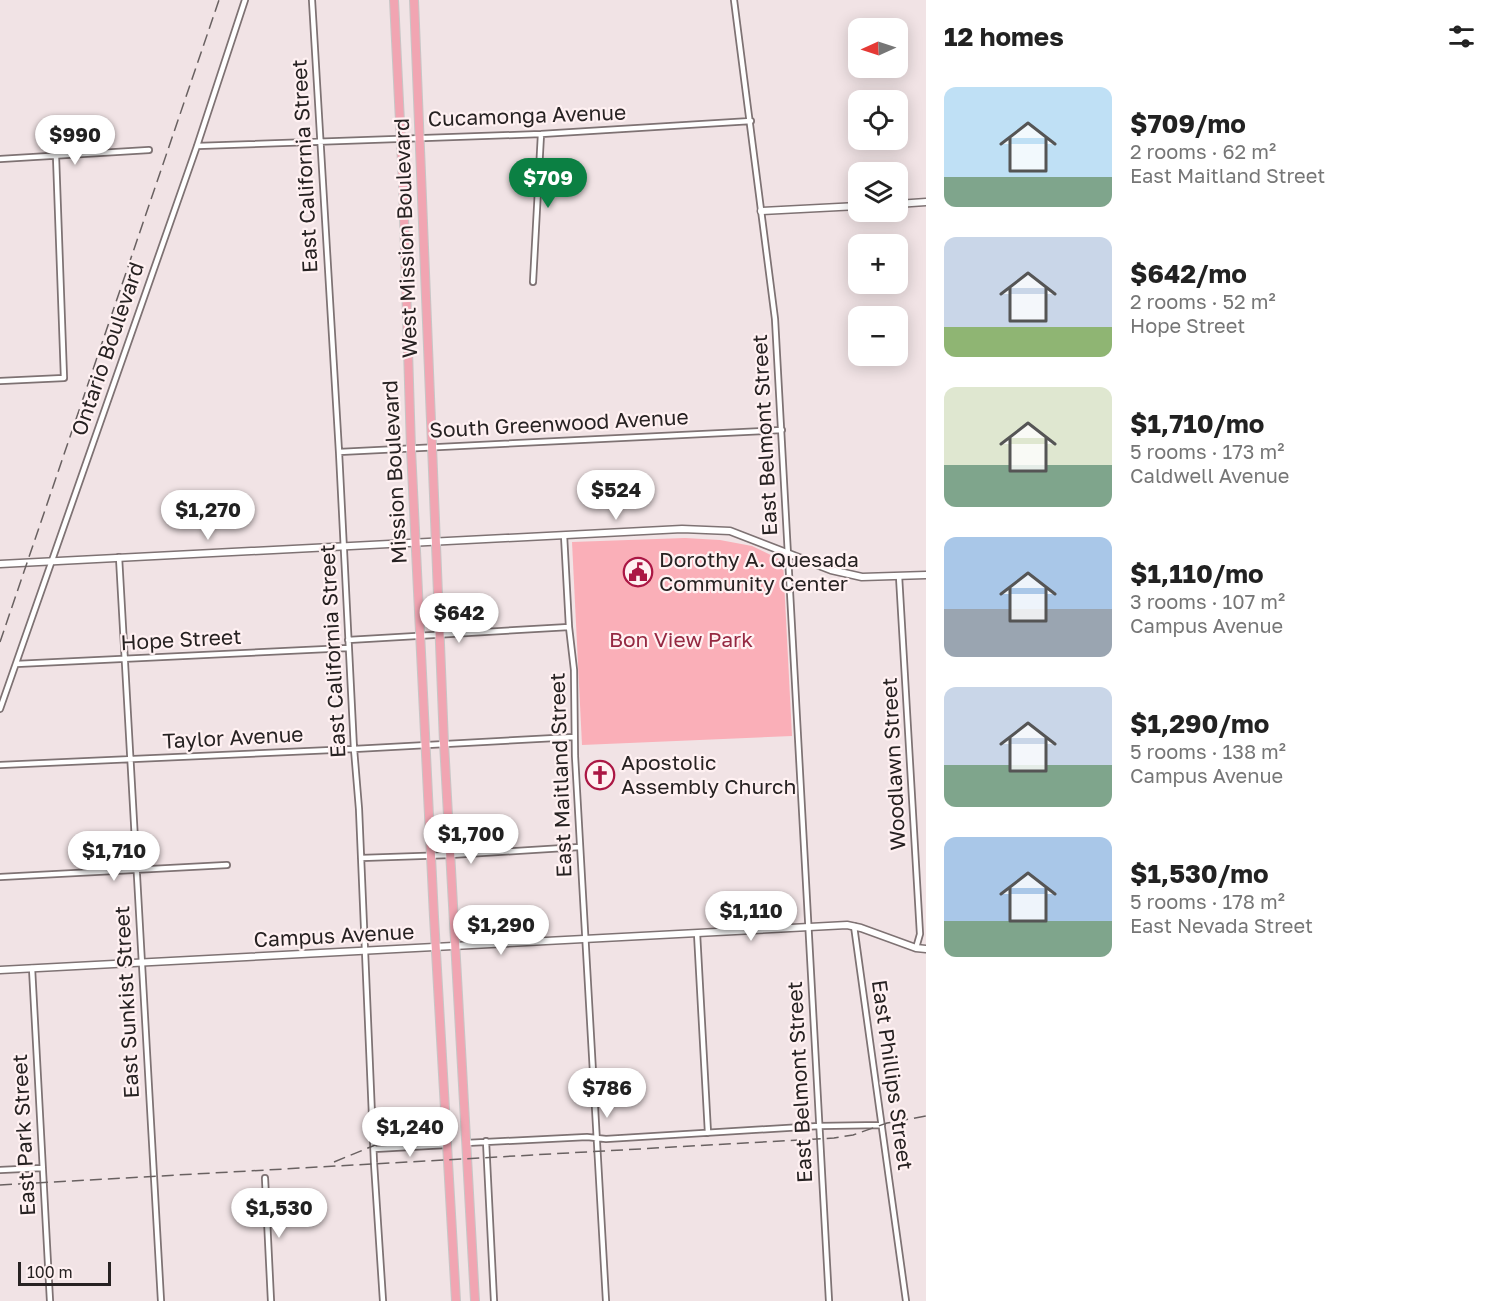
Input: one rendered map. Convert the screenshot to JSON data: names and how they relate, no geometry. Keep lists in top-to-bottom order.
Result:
{
  "streets": {
    "main road": ["West Mission Boulevard", "Mission Boulevard"],
    "street": [
      "Cucamonga Avenue",
      "East California Street",
      "Ontario Boulevard",
      "South Greenwood Avenue",
      "East Belmont Street",
      "Hope Street",
      "Taylor Avenue",
      "Woodlawn Street",
      "East Maitland Street",
      "Campus Avenue",
      "East Sunkist Street",
      "East Phillips Street",
      "East Park Street"
    ]
  },
  "crossings": [
    ["Cucamonga Avenue", "East California Street"],
    ["Cucamonga Avenue", "West Mission Boulevard"],
    ["Cucamonga Avenue", "Ontario Boulevard"],
    ["Cucamonga Avenue", "East Belmont Street"],
    ["Cucamonga Avenue", "Mission Boulevard"],
    ["East California Street", "South Greenwood Avenue"],
    ["East California Street", "Hope Street"],
    ["East California Street", "Taylor Avenue"],
    ["East California Street", "Campus Avenue"],
    ["West Mission Boulevard", "South Greenwood Avenue"],
    ["West Mission Boulevard", "Taylor Avenue"],
    ["West Mission Boulevard", "Campus Avenue"],
    ["Ontario Boulevard", "Hope Street"],
    ["South Greenwood Avenue", "East Belmont Street"],
    ["South Greenwood Avenue", "Mission Boulevard"],
    ["East Belmont Street", "Campus Avenue"],
    ["Mission Boulevard", "Taylor Avenue"],
    ["Mission Boulevard", "Campus Avenue"],
    ["Hope Street", "East Sunkist Street"],
    ["Taylor Avenue", "East Maitland Street"],
    ["Taylor Avenue", "East Sunkist Street"],
    ["Woodlawn Street", "Campus Avenue"],
    ["East Maitland Street", "Campus Avenue"],
    ["Campus Avenue", "East Sunkist Street"],
    ["Campus Avenue", "East Phillips Street"],
    ["Campus Avenue", "East Park Street"]
  ],
  "parks": ["Bon View Park"],
  "places": {
    "public building": ["Dorothy A. Quesada Community Center"],
    "church": ["Apostolic Assembly Church"]
  },
  "scale_bar": "100 m",
  "north": "left",
  "page": {
    "heading": "12 homes",
    "map_buttons": ["+", "−"],
    "list": [
      {
        "name": "$709/mo",
        "note": "2 rooms · 62 m² · East Maitland Street"
      },
      {
        "name": "$642/mo",
        "note": "2 rooms · 52 m² · Hope Street"
      },
      {
        "name": "$1,710/mo",
        "note": "5 rooms · 173 m² · Caldwell Avenue"
      },
      {
        "name": "$1,110/mo",
        "note": "3 rooms · 107 m² · Campus Avenue"
      },
      {
        "name": "$1,290/mo",
        "note": "5 rooms · 138 m² · Campus Avenue"
      },
      {
        "name": "$1,530/mo",
        "note": "5 rooms · 178 m² · East Nevada Street"
      }
    ],
    "price": [
      "$990",
      "$709",
      "$524",
      "$1,270",
      "$642",
      "$1,700",
      "$1,710",
      "$1,110",
      "$1,290",
      "$786",
      "$1,240",
      "$1,530"
    ],
    "scale": "100 m"
  }
}
